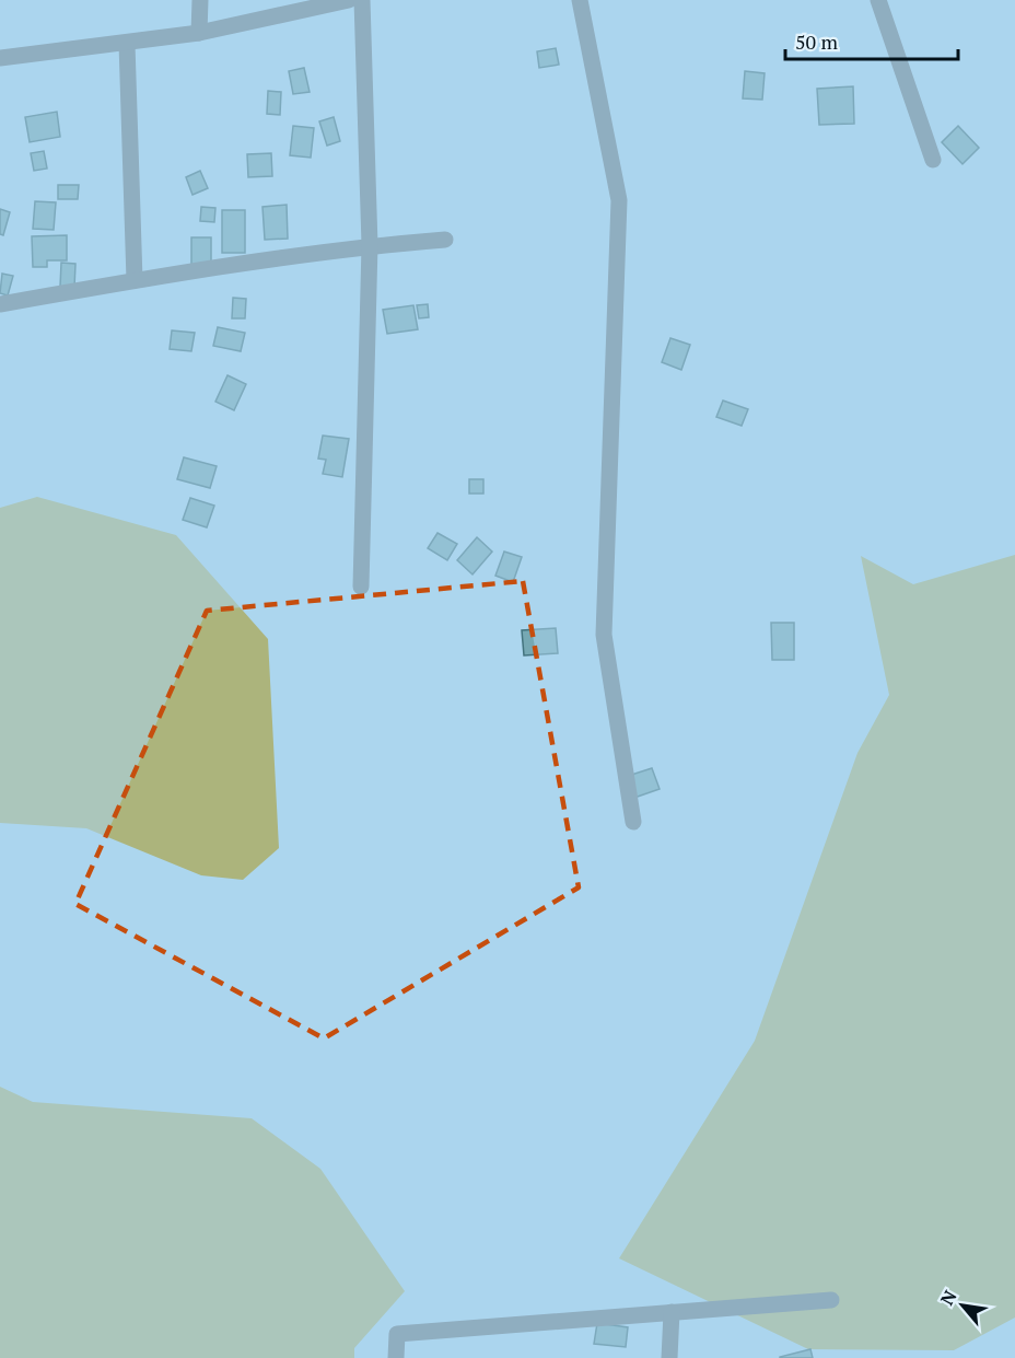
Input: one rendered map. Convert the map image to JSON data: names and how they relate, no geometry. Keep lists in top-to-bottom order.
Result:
{
  "scale_bar": "50 m",
  "north": "top left"
}
